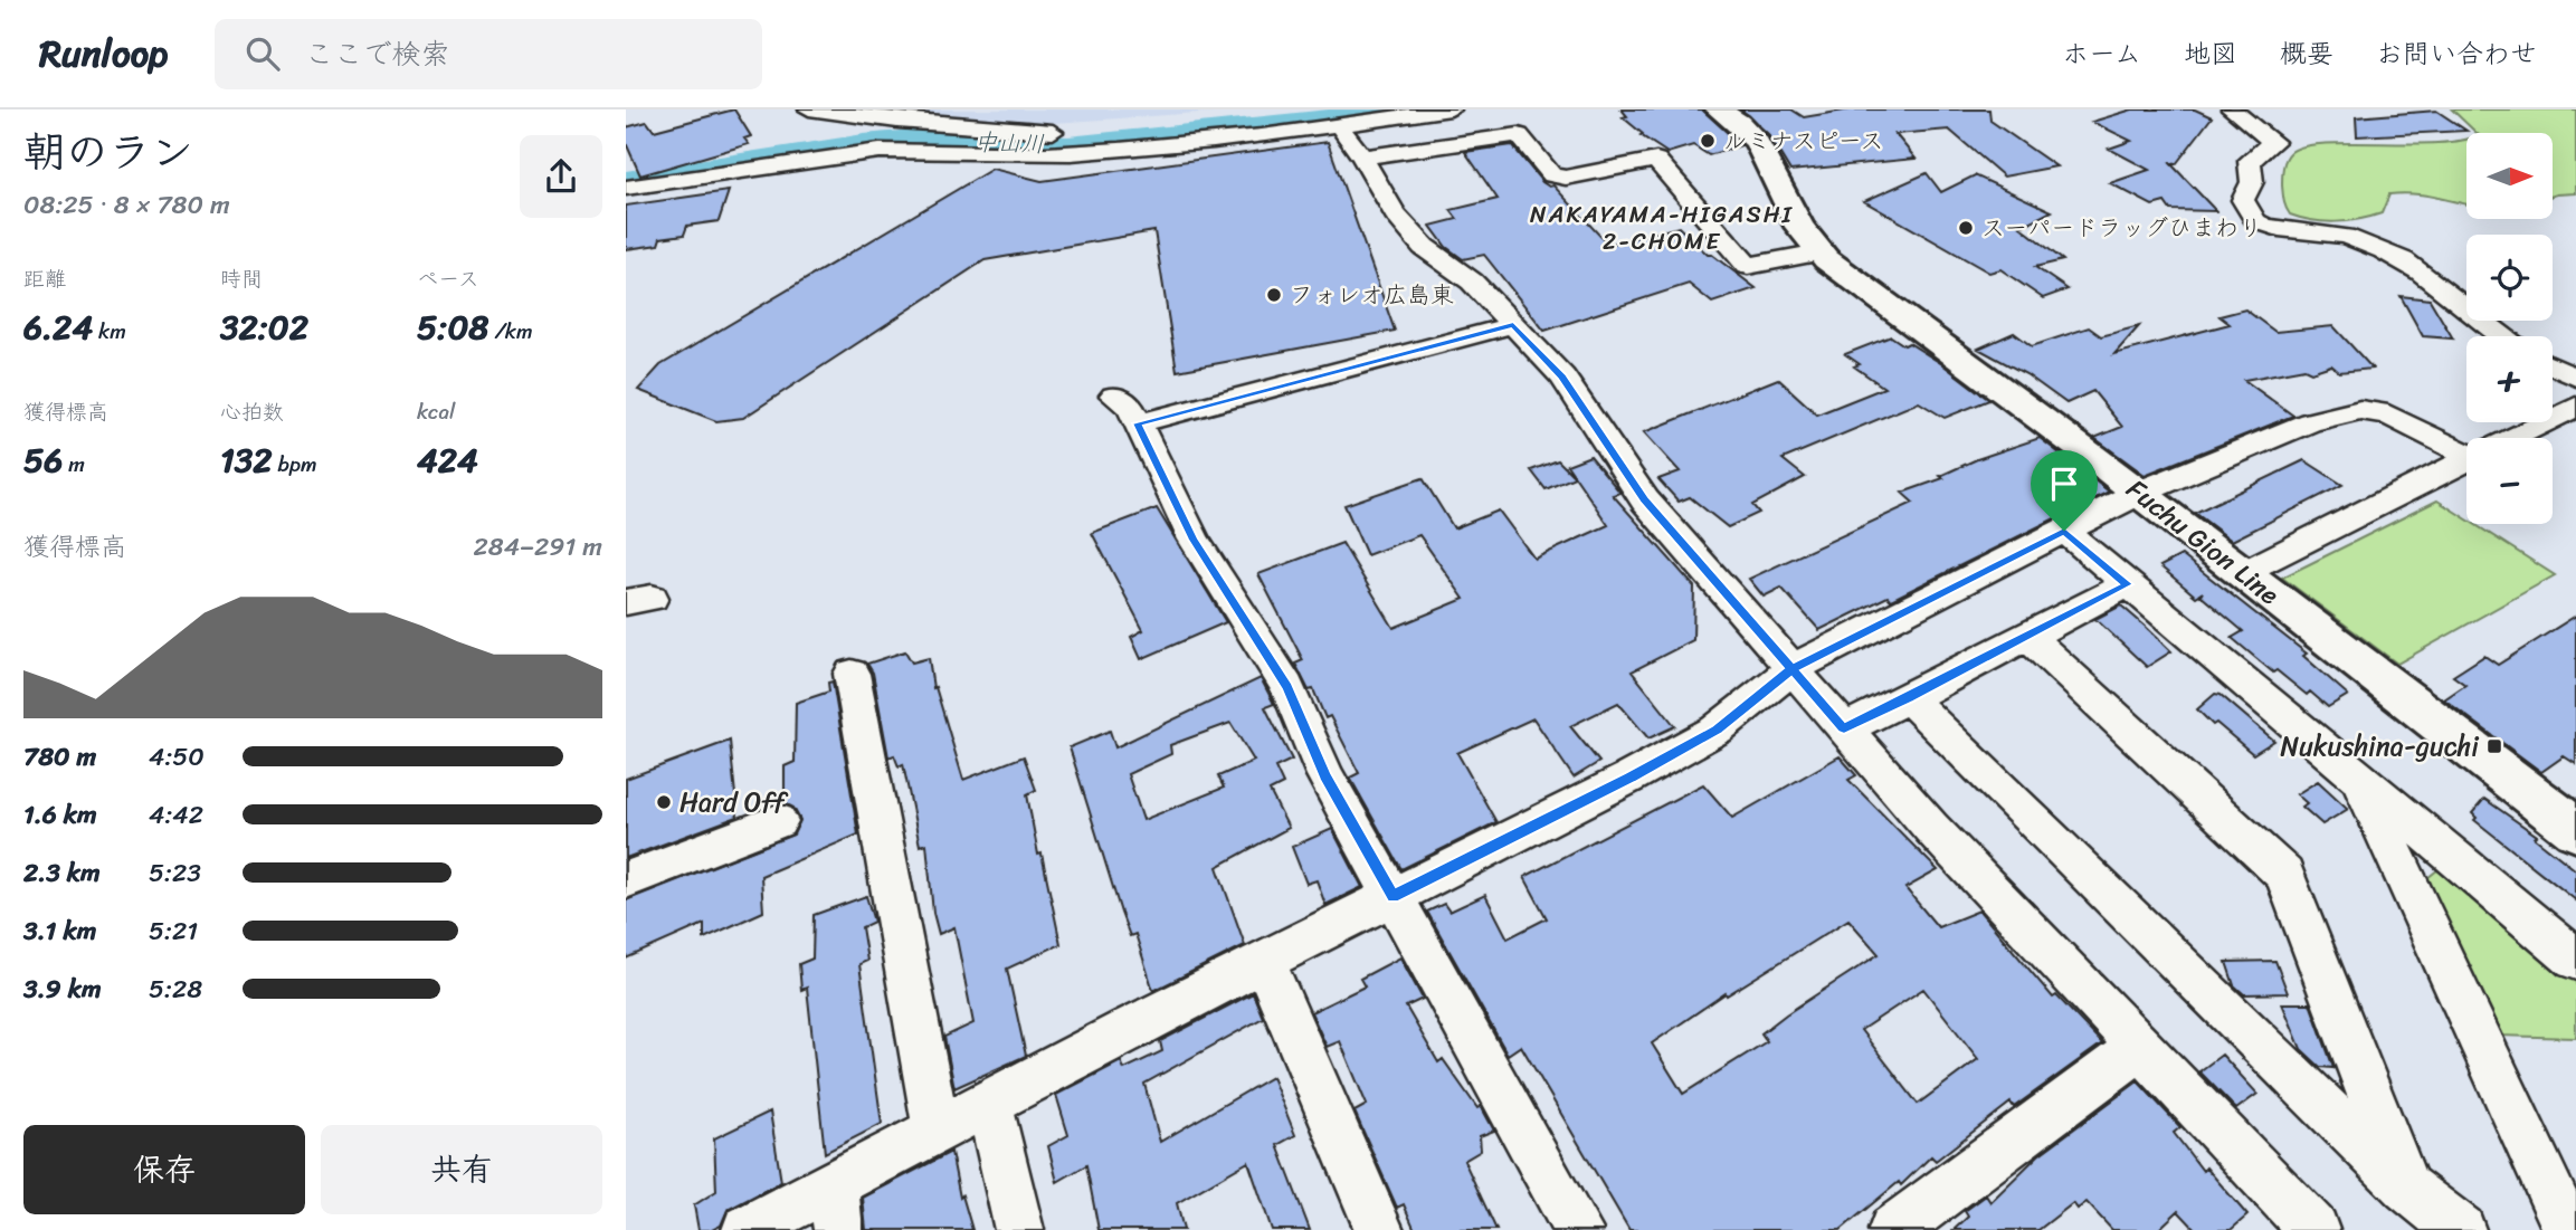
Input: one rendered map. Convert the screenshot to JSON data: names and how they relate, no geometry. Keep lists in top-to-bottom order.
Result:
{
  "streets": {
    "main road": ["Fuchu Gion Line"]
  },
  "districts": ["NAKAYAMA-HIGASHI 2-CHOME"],
  "water": ["中山川"],
  "places": {
    "other": [
      "ルミナスピース",
      "スーパードラッグひまわり",
      "フォレオ広島東",
      "Hard Off"
    ],
    "transit": ["Nukushina-guchi"]
  },
  "north": "right",
  "page": {
    "header": "Runloop",
    "search": "ここで検索",
    "nav": [
      "ホーム",
      "地図",
      "概要",
      "お問い合わせ"
    ],
    "heading": ["朝のラン", "08:25 · 8 × 780 m"],
    "map_buttons": ["+", "−"],
    "stats": [
      ["距離", "6.24 km"],
      ["時間", "32:02"],
      ["ペース", "5:08 /km"],
      ["獲得標高", "56 m"],
      ["心拍数", "132 bpm"],
      ["kcal", "424"]
    ],
    "chart": ["獲得標高", "284–291 m"],
    "list": [
      {
        "name": "780 m",
        "note": "4:50"
      },
      {
        "name": "1.6 km",
        "note": "4:42"
      },
      {
        "name": "2.3 km",
        "note": "5:23"
      },
      {
        "name": "3.1 km",
        "note": "5:21"
      },
      {
        "name": "3.9 km",
        "note": "5:28"
      }
    ],
    "buttons": ["保存", "共有"]
  }
}
